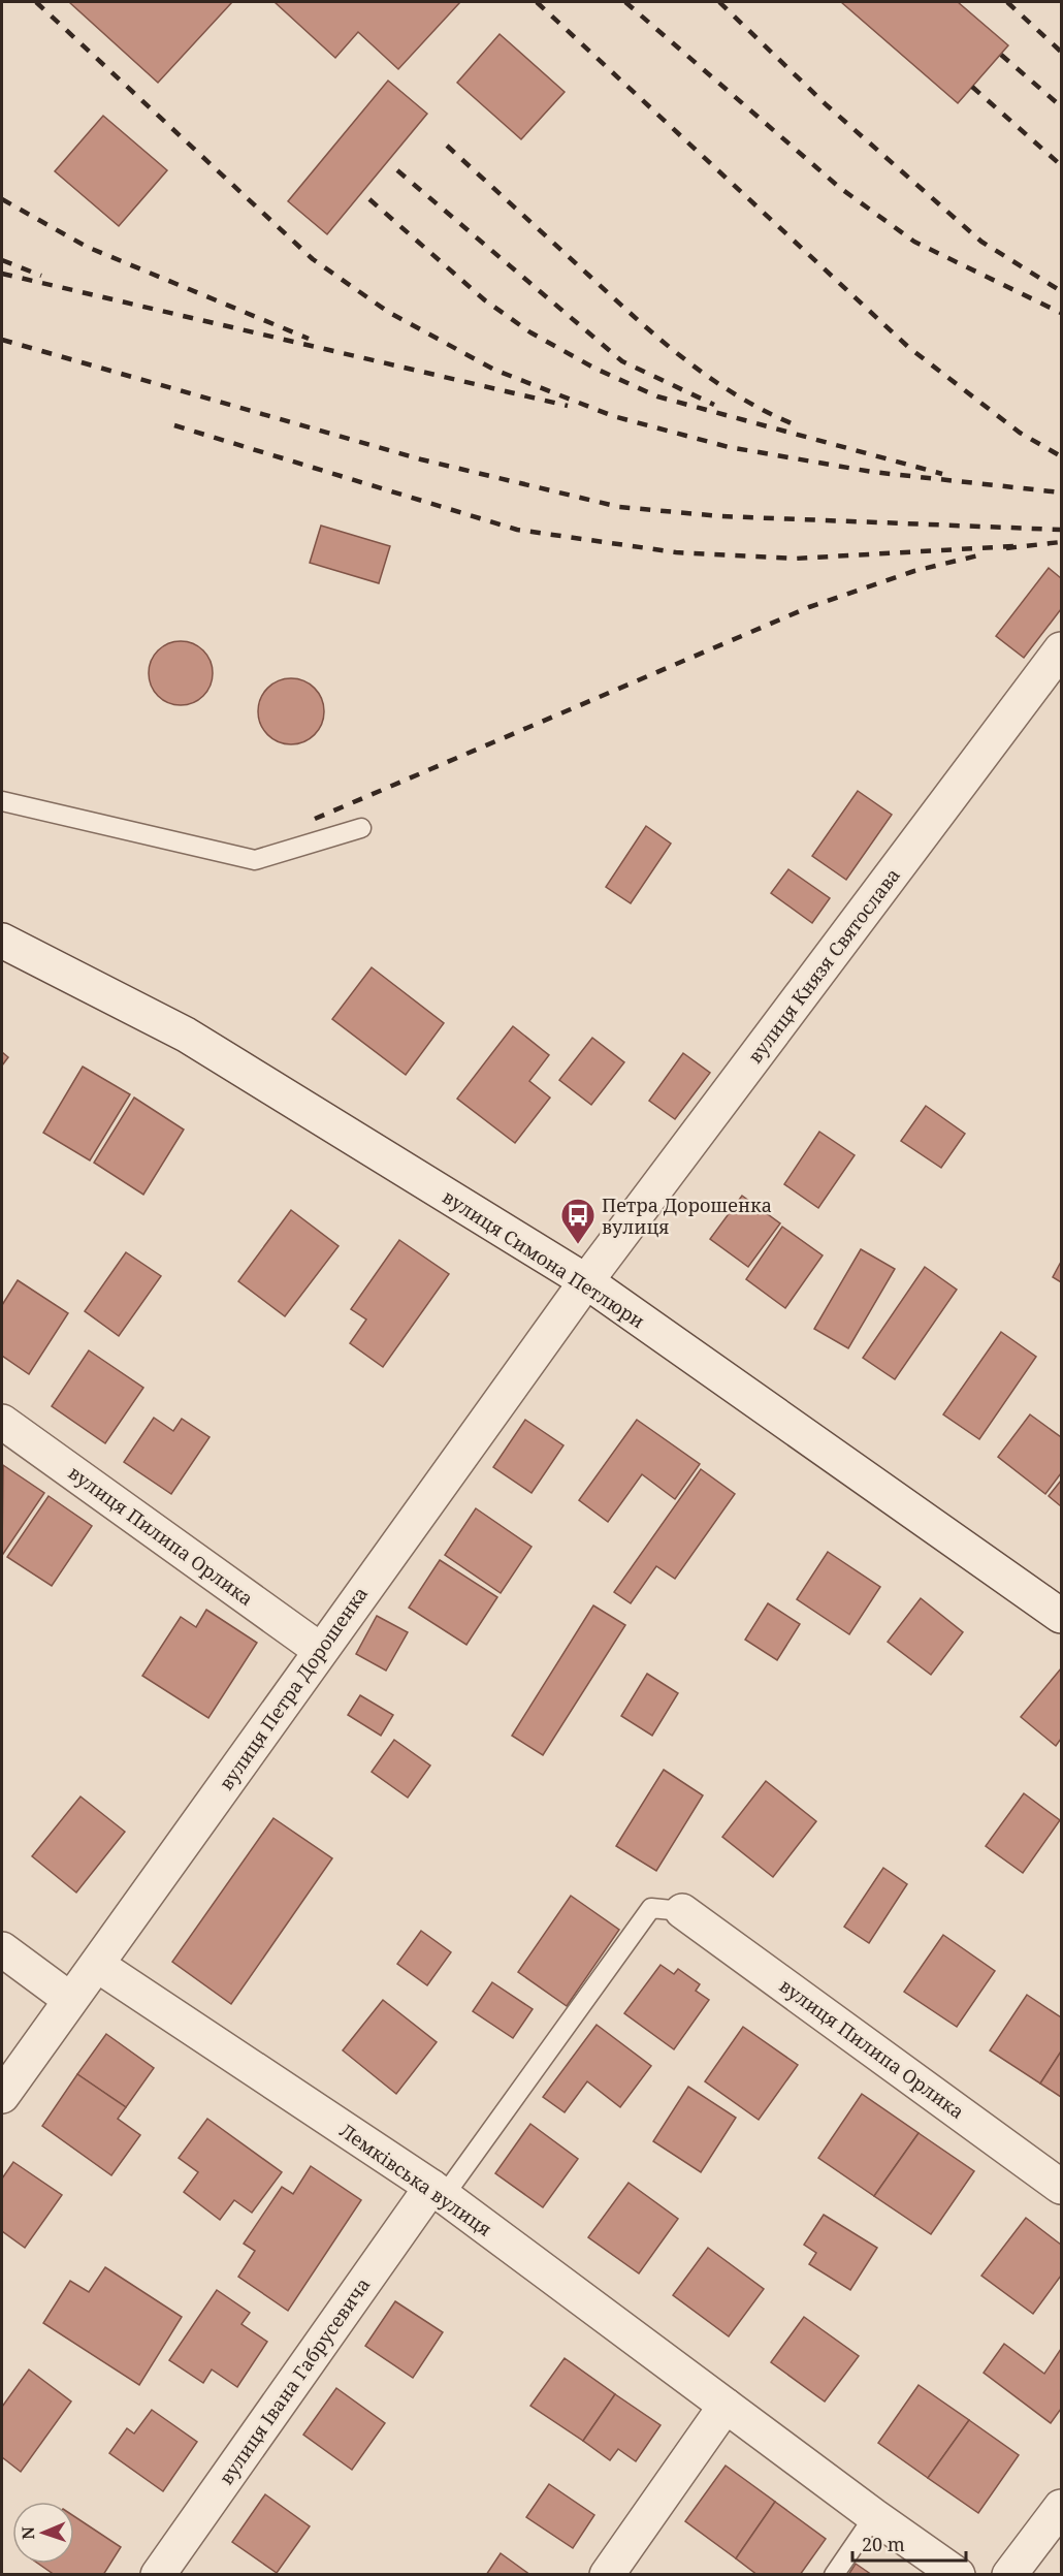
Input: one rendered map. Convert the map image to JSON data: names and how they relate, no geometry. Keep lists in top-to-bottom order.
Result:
{
  "streets": {
    "street": [
      "вулиця Князя Святослава",
      "вулиця Симона Петлюри",
      "вулиця Пилипа Орлика",
      "вулиця Петра Дорошенка",
      "Лемківська вулиця",
      "вулиця Івана Габрусевича"
    ]
  },
  "crossings": [
    ["вулиця Князя Святослава", "вулиця Симона Петлюри"],
    ["вулиця Князя Святослава", "вулиця Петра Дорошенка"],
    ["вулиця Симона Петлюри", "вулиця Петра Дорошенка"],
    ["вулиця Пилипа Орлика", "вулиця Петра Дорошенка"],
    ["вулиця Петра Дорошенка", "Лемківська вулиця"],
    ["Лемківська вулиця", "вулиця Івана Габрусевича"]
  ],
  "places": {
    "bus stop": ["Петра Дорошенка вулиця"]
  },
  "scale_bar": "20 m",
  "north": "left"
}
